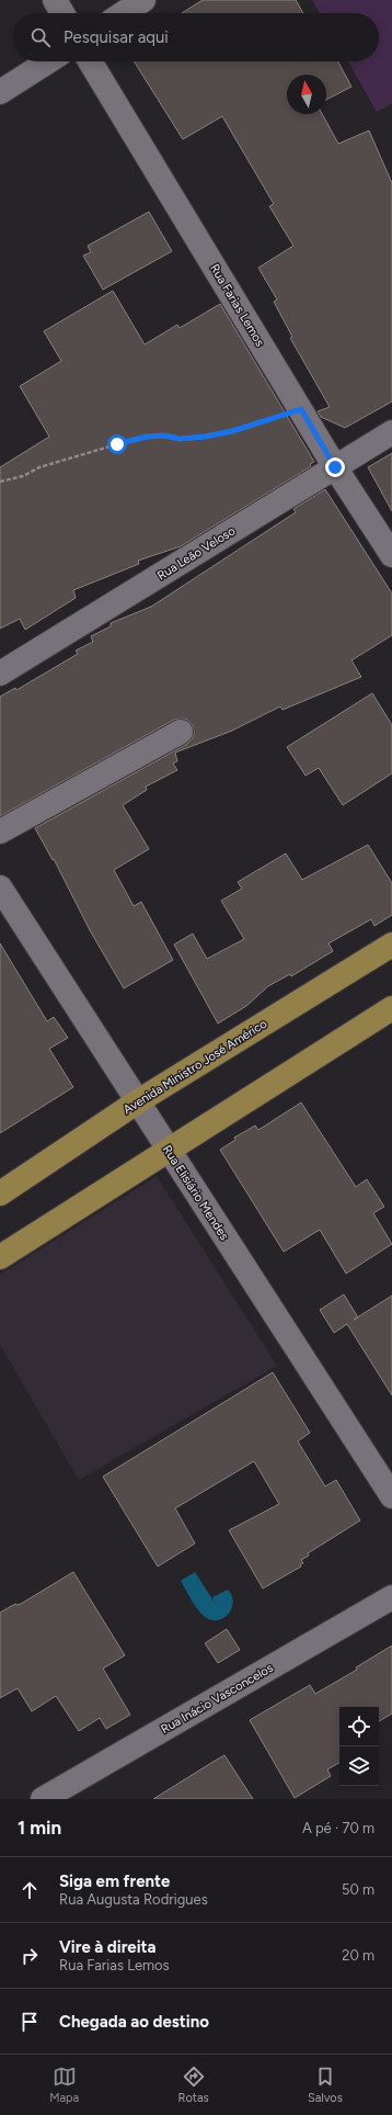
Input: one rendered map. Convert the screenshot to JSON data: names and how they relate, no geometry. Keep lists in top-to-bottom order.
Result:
{
  "streets": {
    "main road": ["Avenida Ministro José Américo"],
    "street": [
      "Rua Farias Lemos",
      "Rua Leão Veloso",
      "Rua Elisiário Mendes",
      "Rua Inácio Vasconcelos"
    ]
  },
  "crossings": [
    ["Rua Farias Lemos", "Rua Leão Veloso"],
    ["Avenida Ministro José Américo", "Rua Elisiário Mendes"]
  ],
  "north": "top",
  "page": {
    "search": "Pesquisar aqui",
    "heading": ["1 min", "A pé · 70 m"],
    "list": [
      ["Siga em frente", "Rua Augusta Rodrigues", "50 m"],
      ["Vire à direita", "Rua Farias Lemos", "20 m"],
      "Chegada ao destino"
    ],
    "nav": ["Mapa", "Rotas", "Salvos"]
  }
}
